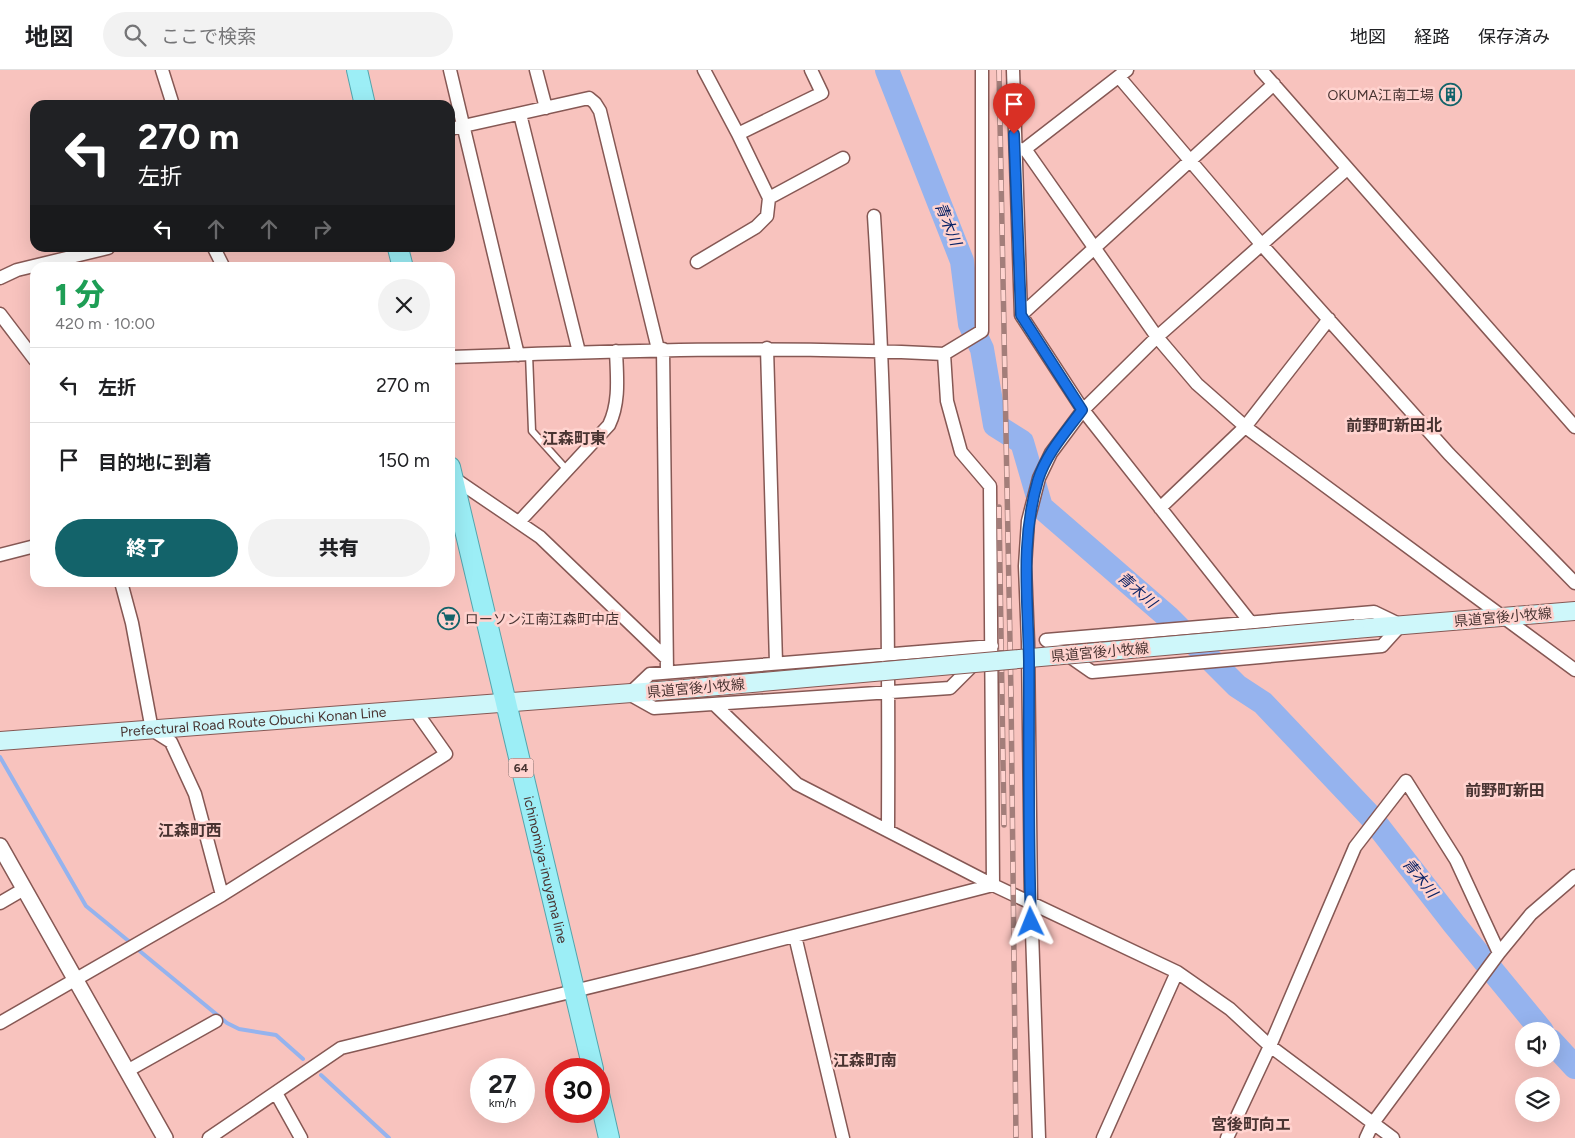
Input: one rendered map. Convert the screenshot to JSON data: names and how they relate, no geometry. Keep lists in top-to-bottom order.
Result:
{
  "streets": {
    "main road": [
      "県道宮後小牧線",
      "Prefectural Road Route Obuchi Konan Line",
      "64",
      "ichinomiya-inuyama line"
    ]
  },
  "crossings": [
    ["県道宮後小牧線", "Prefectural Road Route Obuchi Konan Line"],
    ["県道宮後小牧線", "ichinomiya-inuyama line"],
    ["Prefectural Road Route Obuchi Konan Line", "ichinomiya-inuyama line"]
  ],
  "districts": [
    "前野町新田北",
    "江森町東",
    "前野町新田",
    "江森町西",
    "江森町南",
    "宮後町向エ"
  ],
  "water": ["青木川"],
  "places": {
    "building": ["OKUMA江南工場"],
    "supermarket": ["ローソン江南江森町中店"]
  },
  "page": {
    "header": "地図",
    "search": "ここで検索",
    "nav": ["地図", "経路", "保存済み"],
    "turn": ["270 m", "左折"],
    "heading": ["1 分", "420 m · 10:00"],
    "list": [
      {
        "name": "左折",
        "value": "270 m"
      },
      {
        "name": "目的地に到着",
        "value": "150 m"
      }
    ],
    "buttons": ["終了", "共有"],
    "speed": "27 km/h",
    "limit": "30"
  }
}
